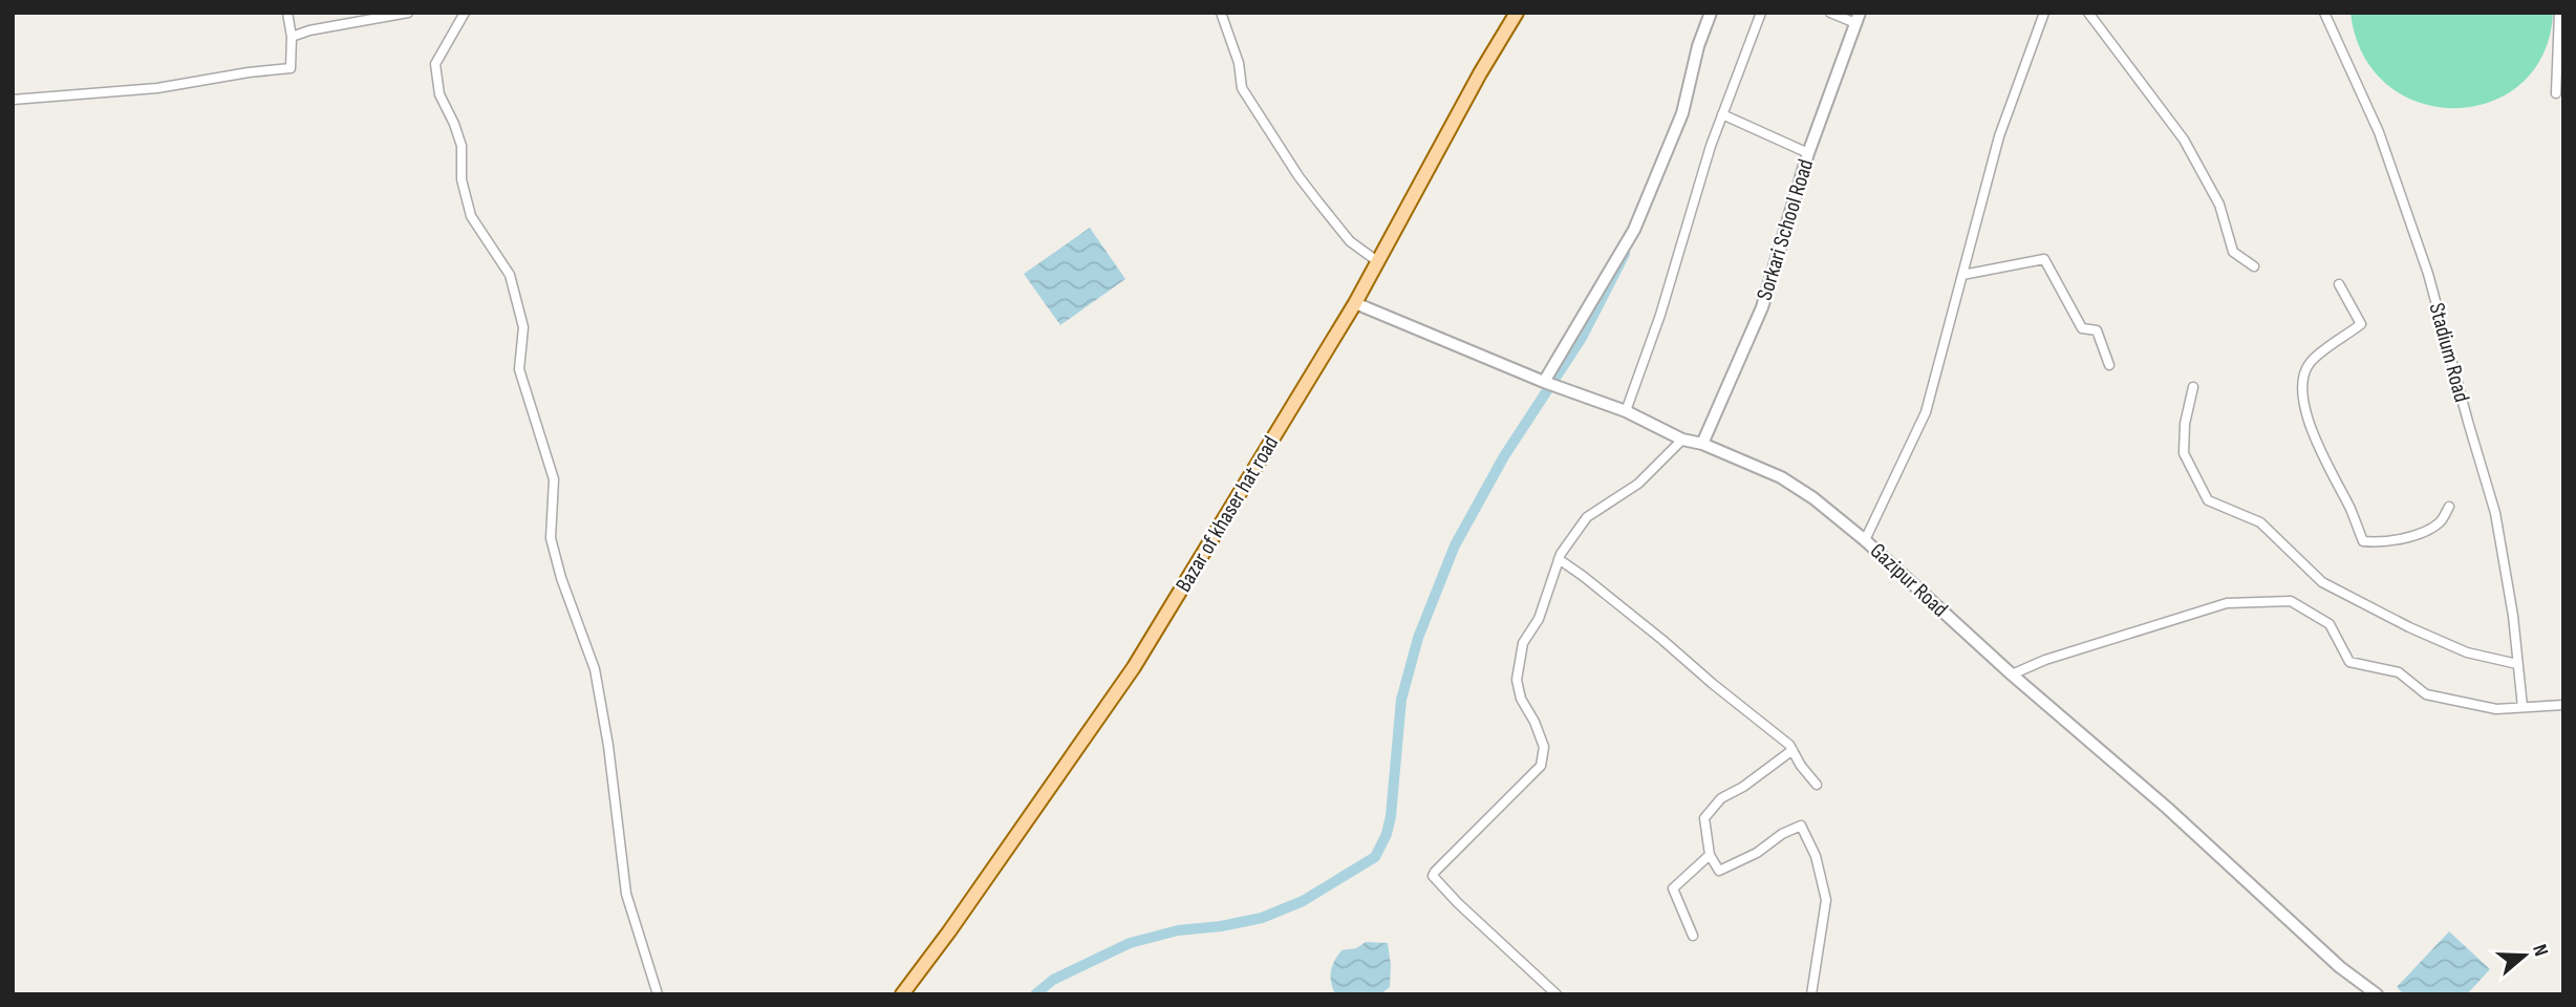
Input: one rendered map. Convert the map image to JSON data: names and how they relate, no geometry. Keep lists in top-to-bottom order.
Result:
{
  "streets": {
    "main road": ["Bazar of khaser hat road"],
    "street": ["Sorkari School Road", "Stadium Road", "Gazipur Road"]
  },
  "crossings": [
    ["Sorkari School Road", "Gazipur Road"],
    ["Bazar of khaser hat road", "Gazipur Road"]
  ],
  "north": "right"
}
